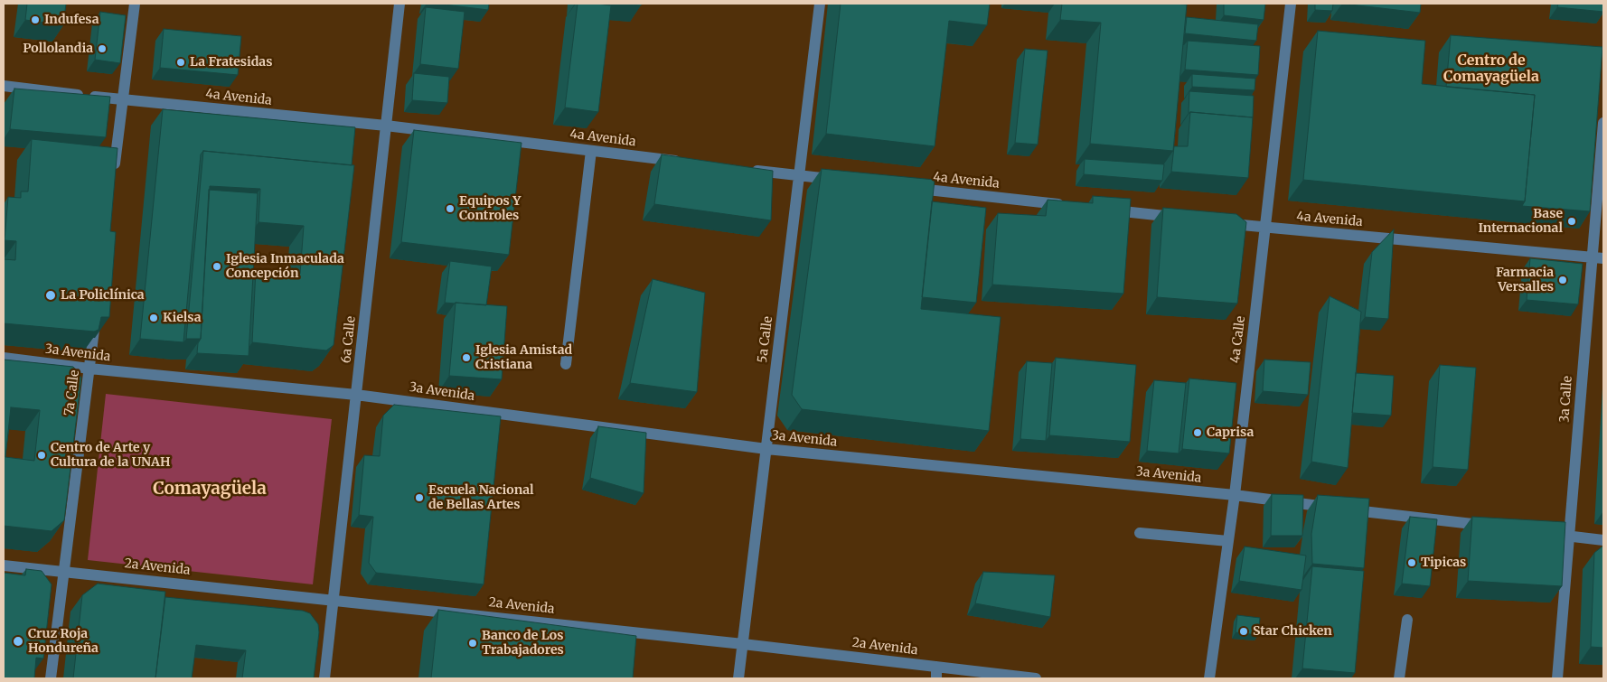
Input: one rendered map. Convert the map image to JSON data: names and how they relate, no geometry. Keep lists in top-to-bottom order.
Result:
{
  "streets": {
    "street": [
      "4a Avenida",
      "6a Calle",
      "5a Calle",
      "4a Calle",
      "3a Avenida",
      "7a Calle",
      "3a Calle",
      "2a Avenida"
    ]
  },
  "crossings": [
    ["4a Avenida", "6a Calle"],
    ["4a Avenida", "4a Calle"],
    ["4a Avenida", "3a Calle"],
    ["6a Calle", "3a Avenida"],
    ["6a Calle", "2a Avenida"],
    ["5a Calle", "3a Avenida"],
    ["5a Calle", "2a Avenida"],
    ["4a Calle", "3a Avenida"],
    ["3a Avenida", "7a Calle"],
    ["7a Calle", "2a Avenida"]
  ],
  "districts": ["Centro de Comayagüela", "Comayagüela"],
  "places": [
    "Indufesa",
    "Pollolandia",
    "La Fratesidas",
    "Equipos Y Controles",
    "Base Internacional",
    "Iglesia Inmaculada Concepción",
    "Farmacia Versalles",
    "La Policlínica",
    "Kielsa",
    "Iglesia Amistad Cristiana",
    "Caprisa",
    "Centro de Arte y Cultura de la UNAH",
    "Escuela Nacional de Bellas Artes",
    "Tipicas",
    "Star Chicken",
    "Cruz Roja Hondureña",
    "Banco de Los Trabajadores"
  ]
}
